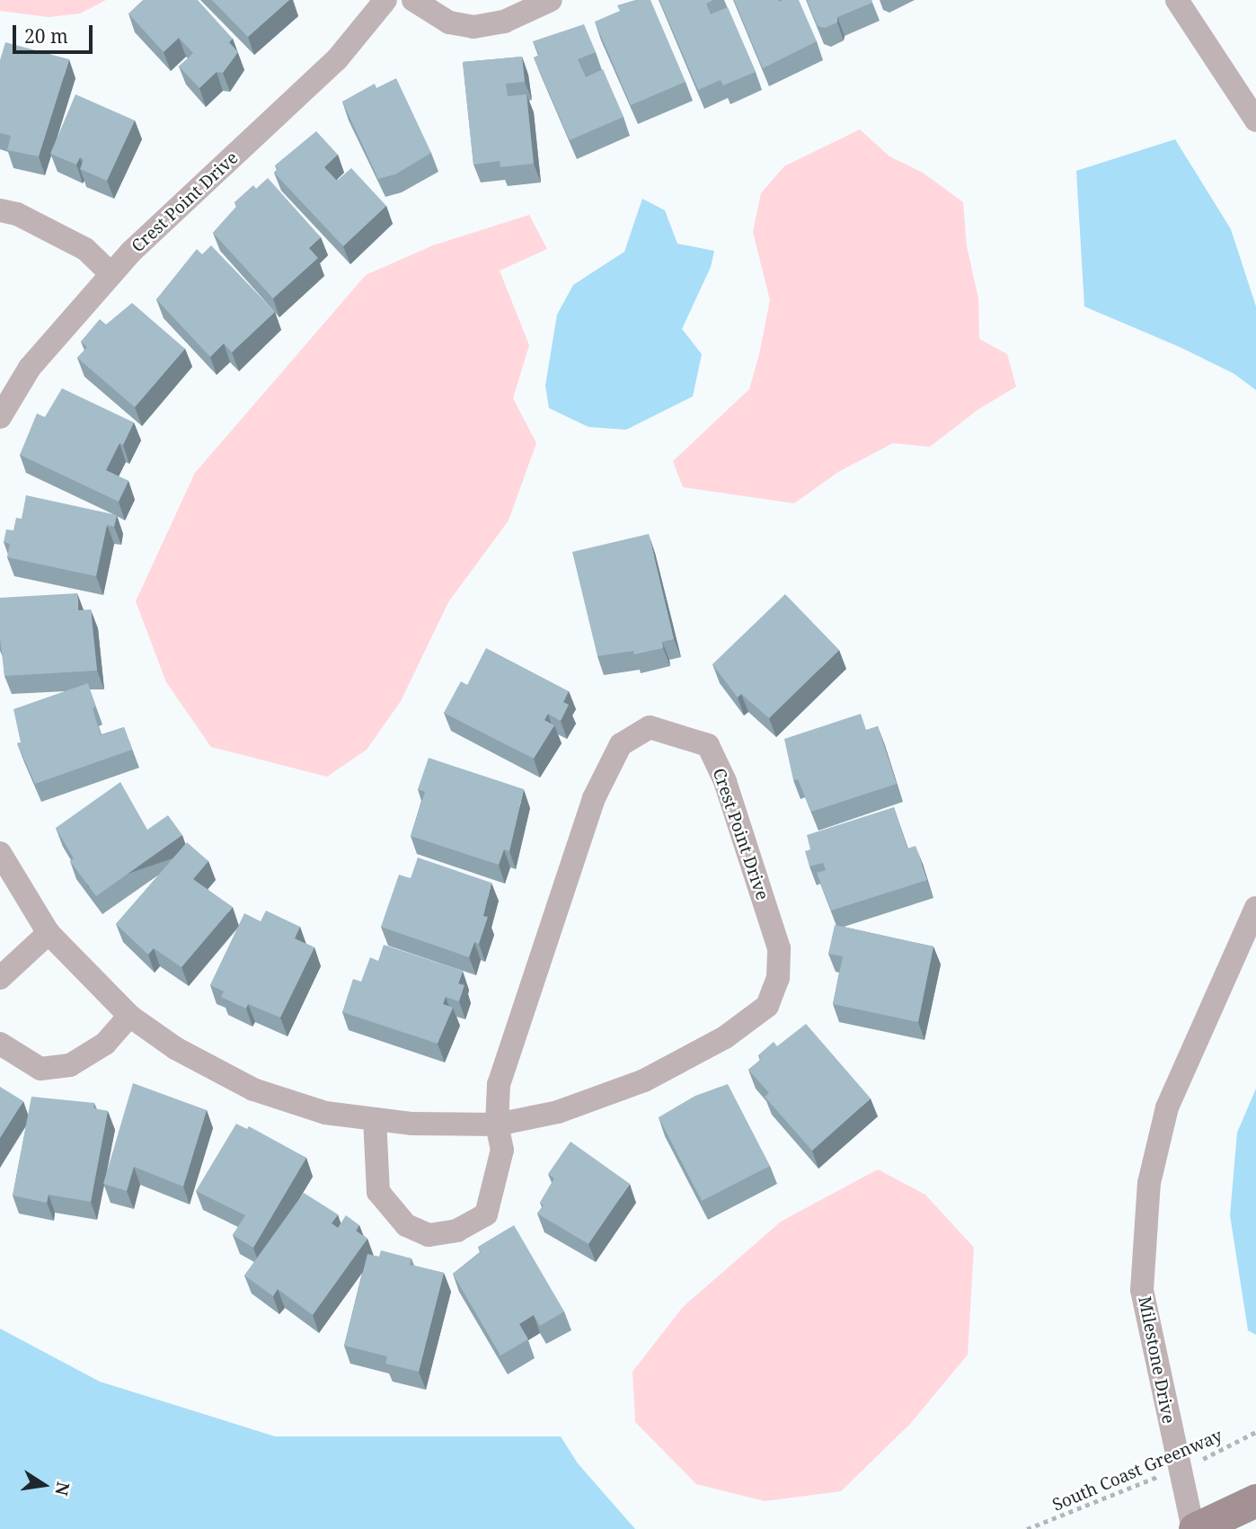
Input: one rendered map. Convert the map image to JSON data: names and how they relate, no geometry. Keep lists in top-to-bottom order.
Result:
{
  "streets": {
    "street": ["Crest Point Drive", "Milestone Drive"],
    "path": ["South Coast Greenway"]
  },
  "crossings": [
    ["Milestone Drive", "South Coast Greenway"]
  ],
  "scale_bar": "20 m",
  "north": "right"
}
